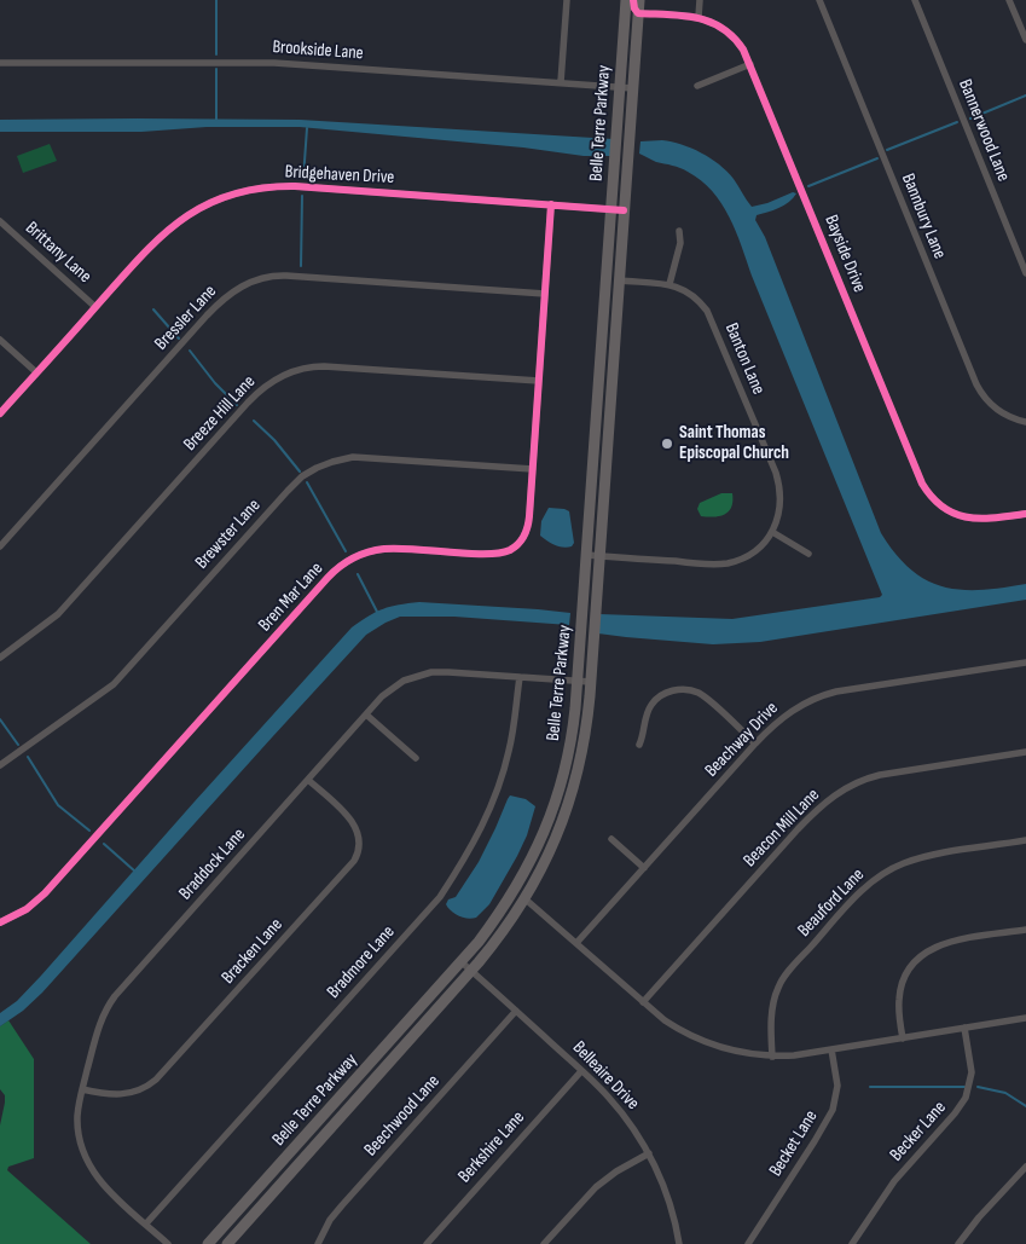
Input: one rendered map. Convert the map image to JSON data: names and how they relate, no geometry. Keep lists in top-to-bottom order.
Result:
{
  "streets": {
    "main road": ["Belle Terre Parkway"],
    "street": [
      "Brookside Lane",
      "Bannerwood Lane",
      "Bridgehaven Drive",
      "Bannbury Lane",
      "Brittany Lane",
      "Bayside Drive",
      "Bressler Lane",
      "Banton Lane",
      "Breeze Hill Lane",
      "Brewster Lane",
      "Bren Mar Lane",
      "Beachway Drive",
      "Beacon Mill Lane",
      "Braddock Lane",
      "Beauford Lane",
      "Bracken Lane",
      "Bradmore Lane",
      "Belleaire Drive",
      "Beechwood Lane",
      "Becker Lane",
      "Becket Lane",
      "Berkshire Lane"
    ]
  },
  "crossings": [
    ["Brookside Lane", "Belle Terre Parkway"],
    ["Belle Terre Parkway", "Bridgehaven Drive"],
    ["Belle Terre Parkway", "Bayside Drive"],
    ["Belle Terre Parkway", "Banton Lane"],
    ["Belle Terre Parkway", "Braddock Lane"],
    ["Belle Terre Parkway", "Belleaire Drive"],
    ["Bridgehaven Drive", "Brittany Lane"],
    ["Bridgehaven Drive", "Bren Mar Lane"],
    ["Bressler Lane", "Bren Mar Lane"],
    ["Breeze Hill Lane", "Bren Mar Lane"],
    ["Brewster Lane", "Bren Mar Lane"],
    ["Braddock Lane", "Bracken Lane"],
    ["Braddock Lane", "Bradmore Lane"],
    ["Belleaire Drive", "Beechwood Lane"],
    ["Belleaire Drive", "Berkshire Lane"]
  ],
  "places": ["Saint Thomas Episcopal Church"]
}
